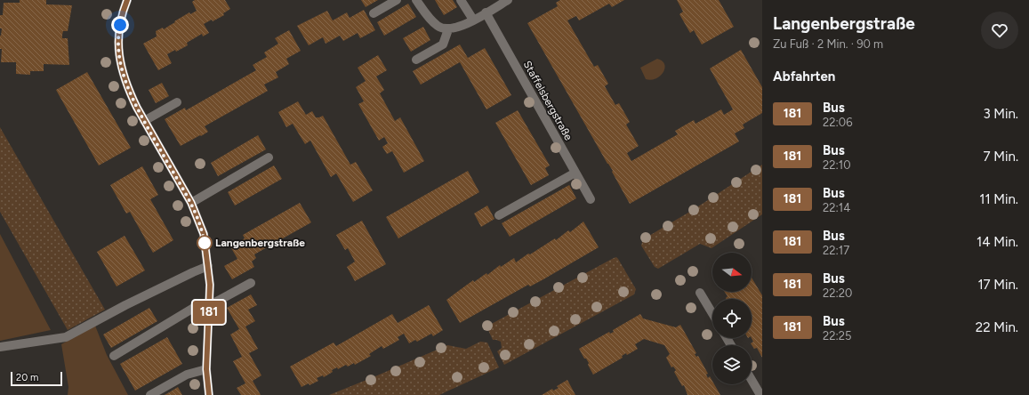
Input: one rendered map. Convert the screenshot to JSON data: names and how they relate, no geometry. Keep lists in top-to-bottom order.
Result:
{
  "streets": {
    "street": ["Staffelsbergstraße"]
  },
  "places": ["Langenbergstraße"],
  "lines": ["bus line 181"],
  "scale_bar": "20 m",
  "north": "right",
  "page": {
    "on_map": "181",
    "heading": [
      ["Langenbergstraße", "Zu Fuß · 2 Min. · 90 m"],
      "Abfahrten"
    ],
    "list": [
      {
        "mark": "181",
        "name": "Bus",
        "note": "22:06",
        "value": "3 Min."
      },
      {
        "mark": "181",
        "name": "Bus",
        "note": "22:10",
        "value": "7 Min."
      },
      {
        "mark": "181",
        "name": "Bus",
        "note": "22:14",
        "value": "11 Min."
      },
      {
        "mark": "181",
        "name": "Bus",
        "note": "22:17",
        "value": "14 Min."
      },
      {
        "mark": "181",
        "name": "Bus",
        "note": "22:20",
        "value": "17 Min."
      },
      {
        "mark": "181",
        "name": "Bus",
        "note": "22:25",
        "value": "22 Min."
      }
    ],
    "scale": "20 m"
  }
}
